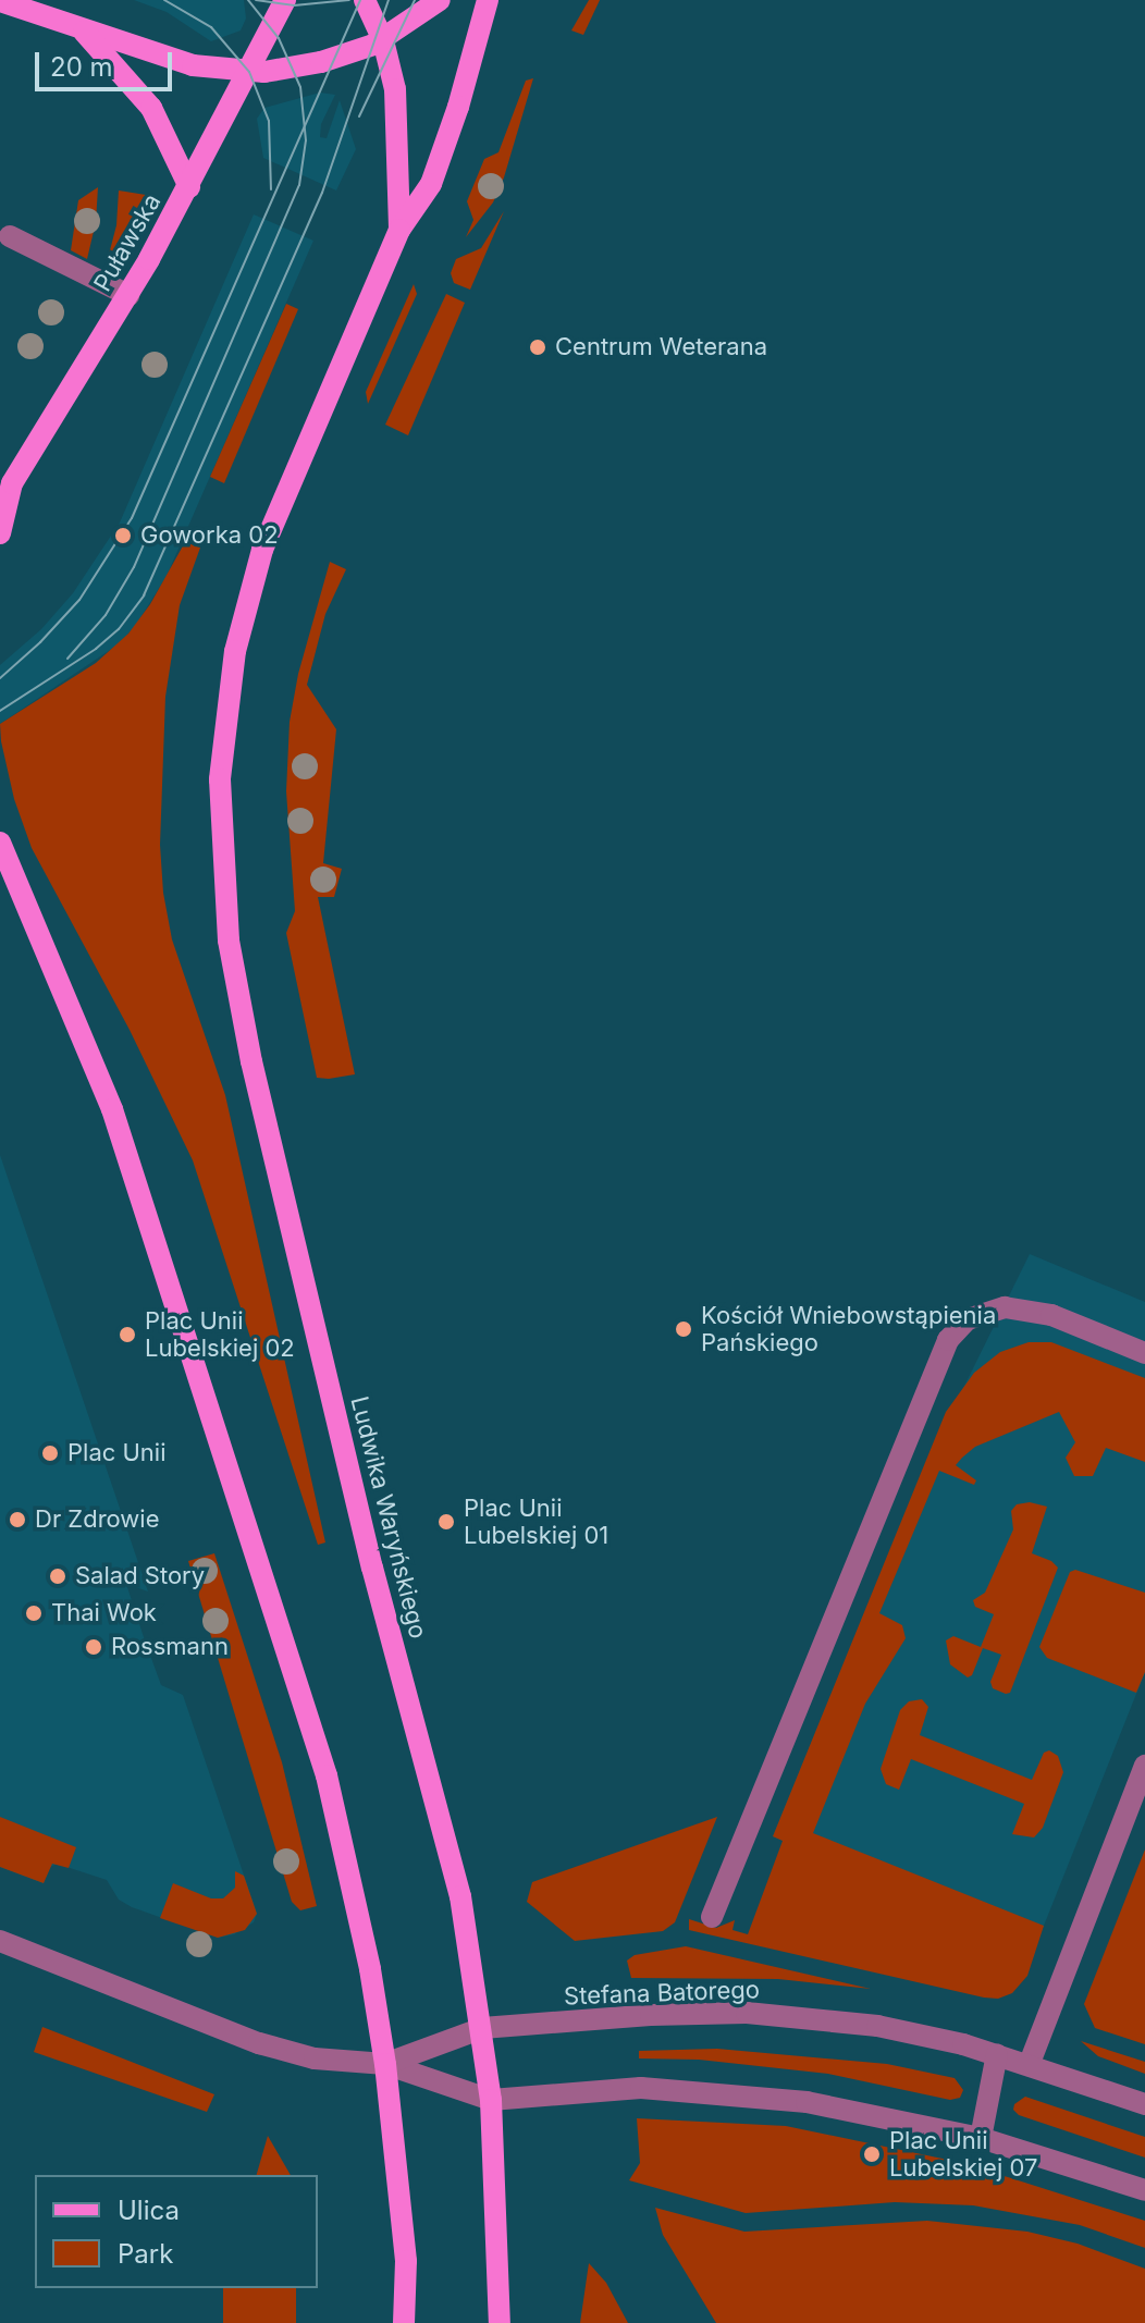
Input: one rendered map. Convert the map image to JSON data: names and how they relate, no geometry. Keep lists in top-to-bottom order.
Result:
{
  "streets": {
    "main road": ["Puławska", "Ludwika Waryńskiego"],
    "street": ["Stefana Batorego"]
  },
  "crossings": [
    ["Ludwika Waryńskiego", "Stefana Batorego"]
  ],
  "places": [
    "Centrum Weterana",
    "Goworka 02",
    "Kościół Wniebowstąpienia Pańskiego",
    "Plac Unii Lubelskiej 02",
    "Plac Unii",
    "Dr Zdrowie",
    "Plac Unii Lubelskiej 01",
    "Salad Story",
    "Thai Wok",
    "Rossmann",
    "Plac Unii Lubelskiej 07"
  ],
  "legend": ["Ulica", "Park"],
  "scale_bar": "20 m"
}
